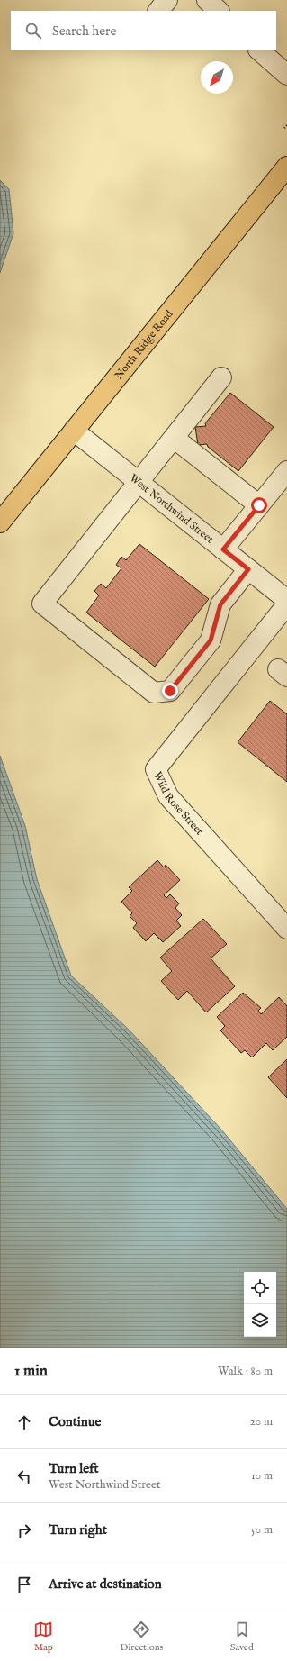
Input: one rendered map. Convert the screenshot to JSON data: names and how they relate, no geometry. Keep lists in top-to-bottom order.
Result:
{
  "streets": {
    "main road": ["North Ridge Road"],
    "street": ["West Northwind Street", "Wild Rose Street"]
  },
  "crossings": [
    ["North Ridge Road", "West Northwind Street"]
  ],
  "north": "bottom left",
  "page": {
    "search": "Search here",
    "heading": ["1 min", "Walk · 80 m"],
    "list": [
      ["Continue", "20 m"],
      ["Turn left", "West Northwind Street", "10 m"],
      ["Turn right", "50 m"],
      "Arrive at destination"
    ],
    "nav": ["Map", "Directions", "Saved"]
  }
}
